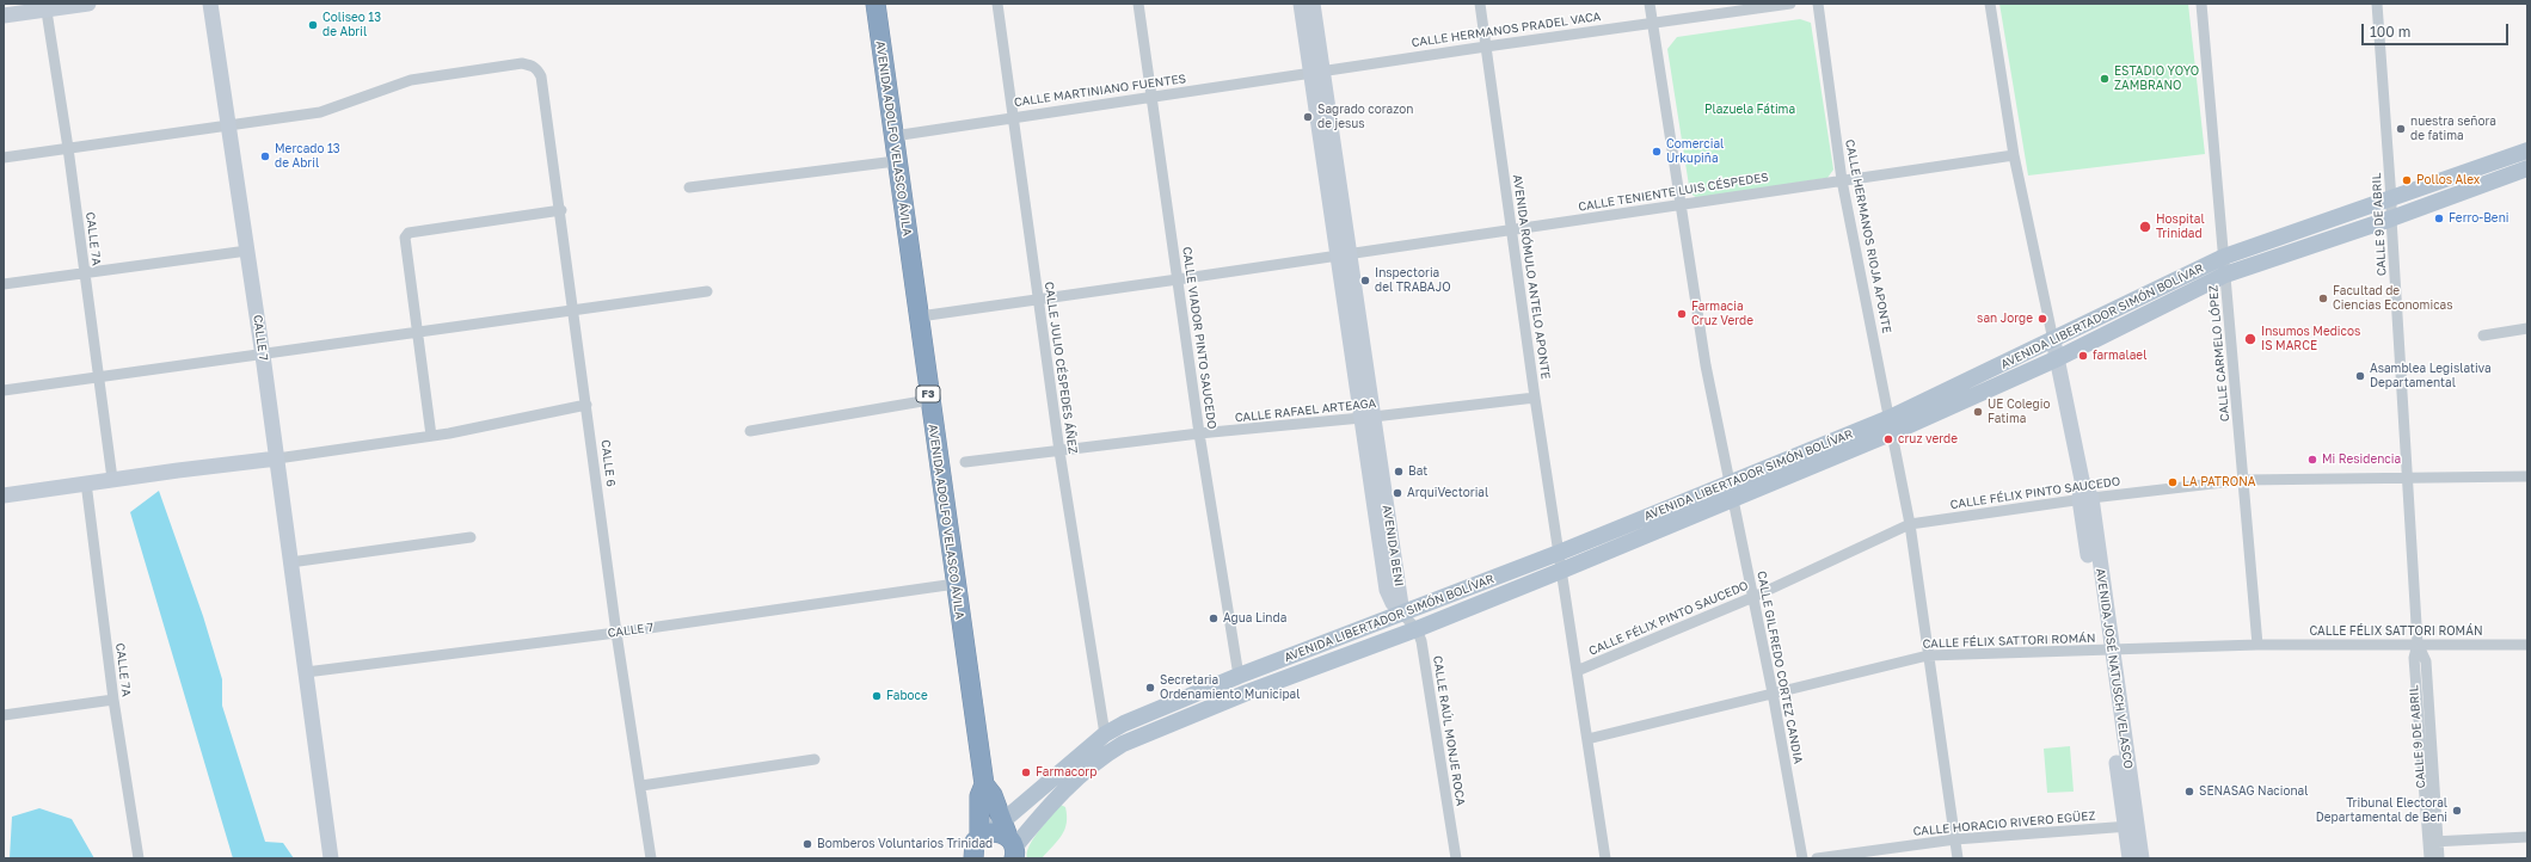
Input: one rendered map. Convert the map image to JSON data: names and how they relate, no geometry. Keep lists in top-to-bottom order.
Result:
{
  "streets": {
    "highway": ["AVENIDA ADOLFO VELASCO ÁVILA", "F3"],
    "main road": [
      "AVENIDA LIBERTADOR SIMÓN BOLÍVAR",
      "CALLE 7",
      "AVENIDA BENI",
      "AVENIDA JOSÉ NATUSCH VELASCO"
    ],
    "street": [
      "CALLE HERMANOS PRADEL VACA",
      "CALLE MARTINIANO FUENTES",
      "CALLE TENIENTE LUIS CÉSPEDES",
      "CALLE 9 DE ABRIL",
      "CALLE HERMANOS RIOJA APONTE",
      "CALLE 7A",
      "AVENIDA RÓMULO ANTELO APONTE",
      "CALLE VIADOR PINTO SAUCEDO",
      "CALLE CARMELO LÓPEZ",
      "CALLE JULIO CÉSPEDES ÁÑEZ",
      "CALLE RAFAEL ARTEAGA",
      "CALLE 6",
      "CALLE FÉLIX PINTO SAUCEDO",
      "CALLE FÉLIX SATTORI ROMÁN",
      "CALLE GILFREDO CORTEZ CANDIA",
      "CALLE RAÚL MONJE ROCA",
      "CALLE HORACIO RIVERO EGÜEZ"
    ]
  },
  "crossings": [
    ["CALLE HERMANOS PRADEL VACA", "CALLE MARTINIANO FUENTES"],
    ["CALLE HERMANOS PRADEL VACA", "AVENIDA RÓMULO ANTELO APONTE"],
    ["CALLE HERMANOS PRADEL VACA", "AVENIDA BENI"],
    ["CALLE HERMANOS PRADEL VACA", "CALLE GILFREDO CORTEZ CANDIA"],
    ["CALLE MARTINIANO FUENTES", "AVENIDA ADOLFO VELASCO ÁVILA"],
    ["CALLE MARTINIANO FUENTES", "CALLE VIADOR PINTO SAUCEDO"],
    ["CALLE MARTINIANO FUENTES", "CALLE JULIO CÉSPEDES ÁÑEZ"],
    ["CALLE MARTINIANO FUENTES", "AVENIDA BENI"],
    ["AVENIDA ADOLFO VELASCO ÁVILA", "CALLE TENIENTE LUIS CÉSPEDES"],
    ["AVENIDA ADOLFO VELASCO ÁVILA", "AVENIDA LIBERTADOR SIMÓN BOLÍVAR"],
    ["AVENIDA ADOLFO VELASCO ÁVILA", "CALLE 7"],
    ["CALLE TENIENTE LUIS CÉSPEDES", "CALLE HERMANOS RIOJA APONTE"],
    ["CALLE TENIENTE LUIS CÉSPEDES", "AVENIDA RÓMULO ANTELO APONTE"],
    ["CALLE TENIENTE LUIS CÉSPEDES", "CALLE VIADOR PINTO SAUCEDO"],
    ["CALLE TENIENTE LUIS CÉSPEDES", "CALLE JULIO CÉSPEDES ÁÑEZ"],
    ["CALLE TENIENTE LUIS CÉSPEDES", "AVENIDA BENI"],
    ["CALLE TENIENTE LUIS CÉSPEDES", "CALLE GILFREDO CORTEZ CANDIA"],
    ["CALLE 9 DE ABRIL", "AVENIDA LIBERTADOR SIMÓN BOLÍVAR"],
    ["CALLE 9 DE ABRIL", "CALLE FÉLIX PINTO SAUCEDO"],
    ["CALLE 9 DE ABRIL", "CALLE FÉLIX SATTORI ROMÁN"],
    ["CALLE HERMANOS RIOJA APONTE", "AVENIDA LIBERTADOR SIMÓN BOLÍVAR"],
    ["CALLE HERMANOS RIOJA APONTE", "CALLE FÉLIX PINTO SAUCEDO"],
    ["CALLE HERMANOS RIOJA APONTE", "CALLE FÉLIX SATTORI ROMÁN"],
    ["CALLE HERMANOS RIOJA APONTE", "CALLE HORACIO RIVERO EGÜEZ"],
    ["AVENIDA RÓMULO ANTELO APONTE", "AVENIDA LIBERTADOR SIMÓN BOLÍVAR"],
    ["AVENIDA RÓMULO ANTELO APONTE", "CALLE RAFAEL ARTEAGA"],
    ["AVENIDA RÓMULO ANTELO APONTE", "CALLE FÉLIX PINTO SAUCEDO"],
    ["AVENIDA RÓMULO ANTELO APONTE", "CALLE FÉLIX SATTORI ROMÁN"],
    ["AVENIDA LIBERTADOR SIMÓN BOLÍVAR", "CALLE VIADOR PINTO SAUCEDO"],
    ["AVENIDA LIBERTADOR SIMÓN BOLÍVAR", "CALLE CARMELO LÓPEZ"],
    ["AVENIDA LIBERTADOR SIMÓN BOLÍVAR", "CALLE JULIO CÉSPEDES ÁÑEZ"],
    ["AVENIDA LIBERTADOR SIMÓN BOLÍVAR", "AVENIDA BENI"],
    ["AVENIDA LIBERTADOR SIMÓN BOLÍVAR", "CALLE GILFREDO CORTEZ CANDIA"],
    ["AVENIDA LIBERTADOR SIMÓN BOLÍVAR", "AVENIDA JOSÉ NATUSCH VELASCO"],
    ["AVENIDA LIBERTADOR SIMÓN BOLÍVAR", "CALLE RAÚL MONJE ROCA"],
    ["CALLE 7", "CALLE 6"],
    ["CALLE VIADOR PINTO SAUCEDO", "CALLE RAFAEL ARTEAGA"],
    ["CALLE CARMELO LÓPEZ", "CALLE FÉLIX PINTO SAUCEDO"],
    ["CALLE CARMELO LÓPEZ", "CALLE FÉLIX SATTORI ROMÁN"],
    ["CALLE JULIO CÉSPEDES ÁÑEZ", "CALLE RAFAEL ARTEAGA"],
    ["CALLE RAFAEL ARTEAGA", "AVENIDA BENI"],
    ["CALLE FÉLIX PINTO SAUCEDO", "CALLE GILFREDO CORTEZ CANDIA"],
    ["CALLE FÉLIX PINTO SAUCEDO", "AVENIDA JOSÉ NATUSCH VELASCO"],
    ["AVENIDA BENI", "CALLE RAÚL MONJE ROCA"],
    ["CALLE FÉLIX SATTORI ROMÁN", "CALLE GILFREDO CORTEZ CANDIA"],
    ["CALLE FÉLIX SATTORI ROMÁN", "AVENIDA JOSÉ NATUSCH VELASCO"],
    ["AVENIDA JOSÉ NATUSCH VELASCO", "CALLE HORACIO RIVERO EGÜEZ"]
  ],
  "parks": ["Plazuela Fátima"],
  "places": [
    "Coliseo 13 de Abril",
    "ESTADIO YOYO ZAMBRANO",
    "Sagrado corazon de jesus",
    "nuestra señora de fatima",
    "Comercial Urkupiña",
    "Mercado 13 de Abril",
    "Pollos Alex",
    "Ferro-Beni",
    "Hospital Trinidad",
    "Inspectoria del TRABAJO",
    "Facultad de Ciencias Economicas",
    "Farmacia Cruz Verde",
    "san Jorge",
    "Insumos Medicos IS MARCE",
    "farmalael",
    "Asamblea Legislativa Departamental",
    "UE Colegio Fatima",
    "cruz verde",
    "Mi Residencia",
    "Bat",
    "LA PATRONA",
    "ArquiVectorial",
    "Agua Linda",
    "Secretaria Ordenamiento Municipal",
    "Faboce",
    "Farmacorp",
    "SENASAG Nacional",
    "Tribunal Electoral Departamental de Beni",
    "Bomberos Voluntarios Trinidad"
  ],
  "scale_bar": "100 m"
}
